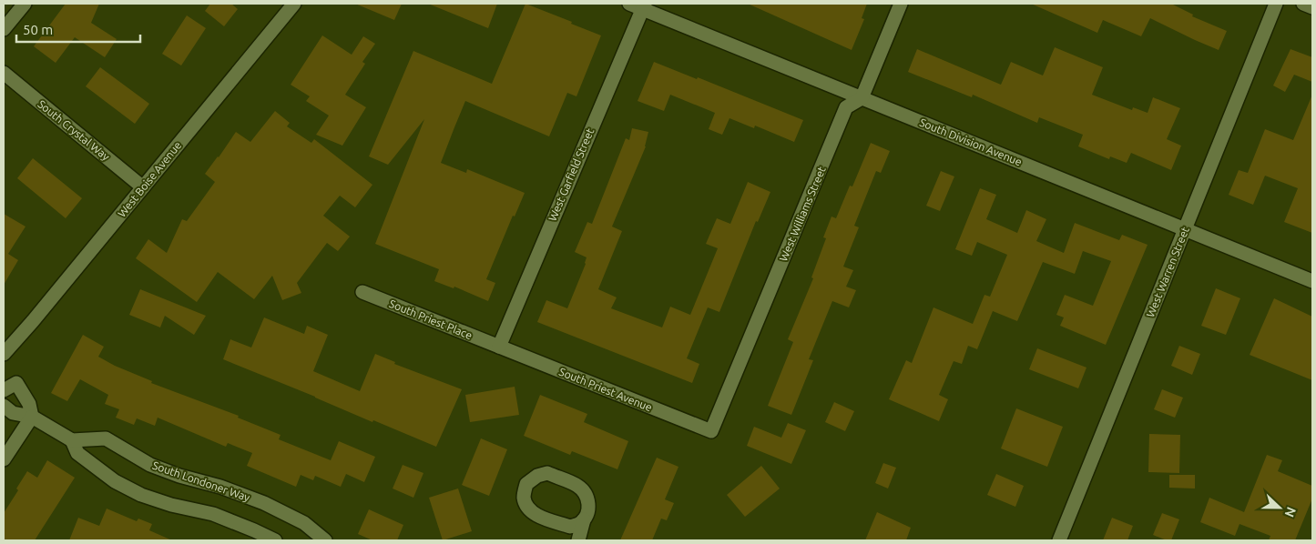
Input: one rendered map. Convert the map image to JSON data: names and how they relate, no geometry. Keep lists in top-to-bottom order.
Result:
{
  "streets": {
    "street": [
      "South Crystal Way",
      "South Division Avenue",
      "West Garfield Street",
      "West Boise Avenue",
      "West Williams Street",
      "West Warren Street",
      "South Priest Place",
      "South Priest Avenue",
      "South Londoner Way"
    ]
  },
  "crossings": [
    ["South Crystal Way", "West Boise Avenue"],
    ["South Division Avenue", "West Garfield Street"],
    ["South Division Avenue", "West Williams Street"],
    ["South Division Avenue", "West Warren Street"],
    ["West Garfield Street", "South Priest Place"],
    ["West Garfield Street", "South Priest Avenue"],
    ["West Williams Street", "South Priest Avenue"],
    ["South Priest Place", "South Priest Avenue"]
  ],
  "scale_bar": "50 m",
  "north": "right"
}
